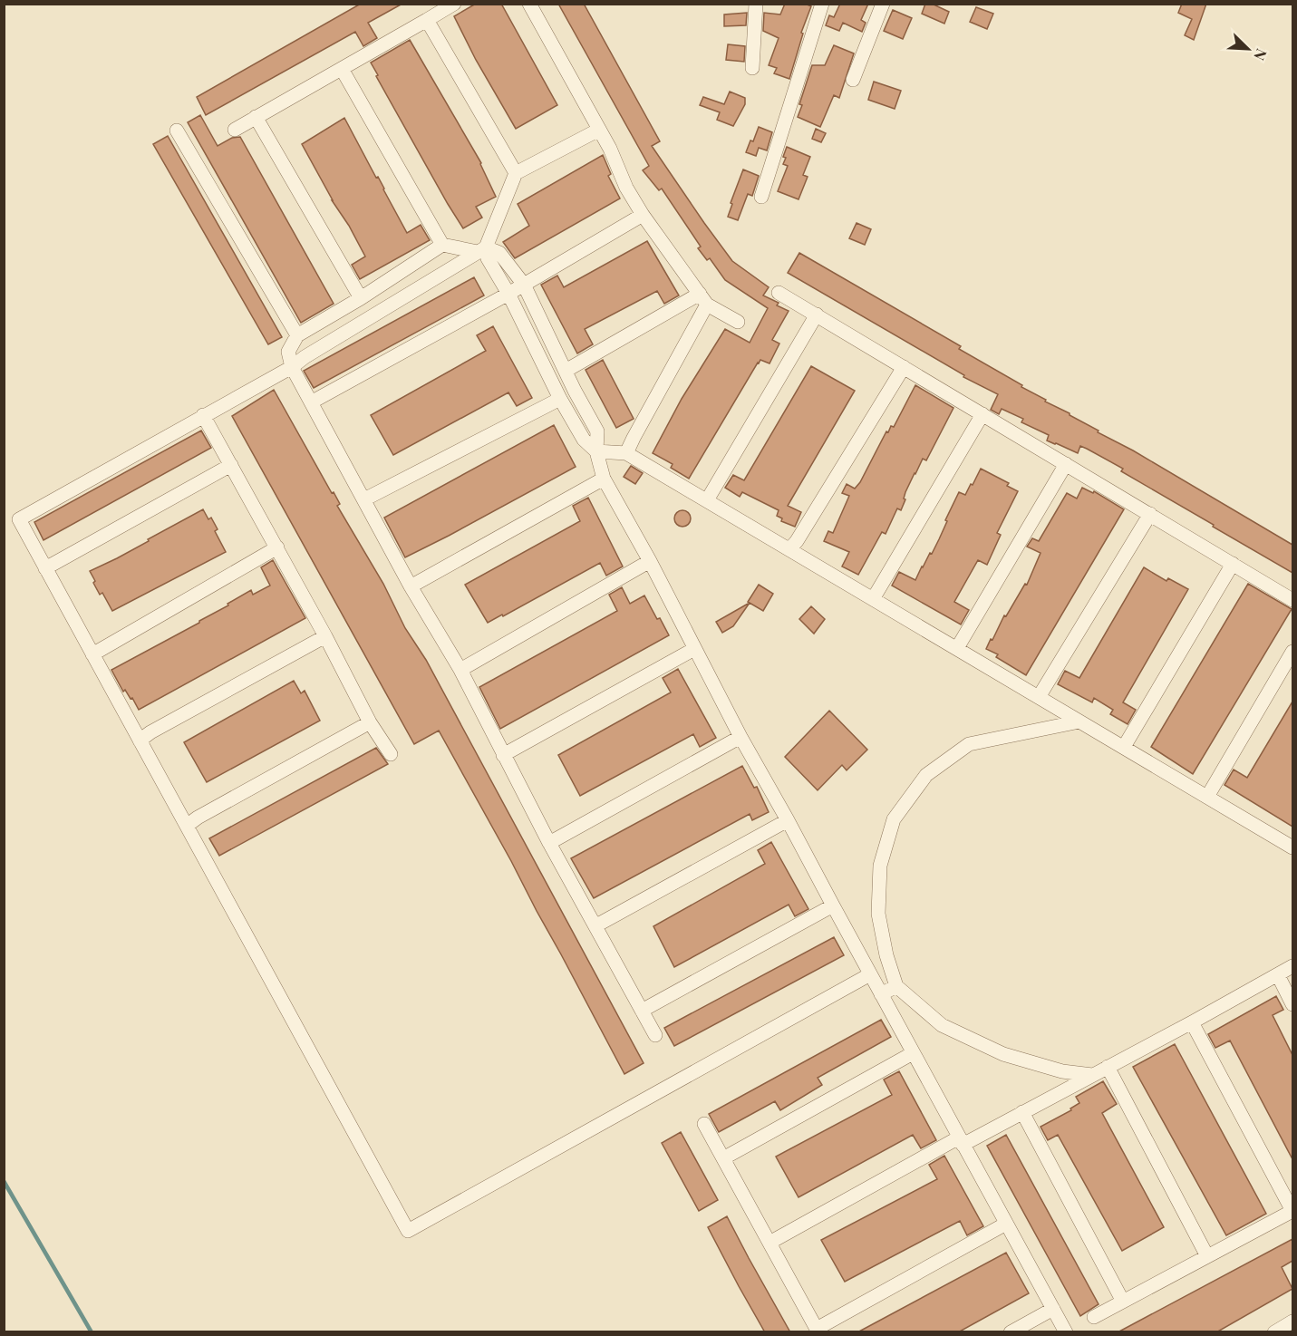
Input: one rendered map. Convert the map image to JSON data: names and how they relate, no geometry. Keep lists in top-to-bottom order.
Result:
{
  "north": "bottom right"
}
